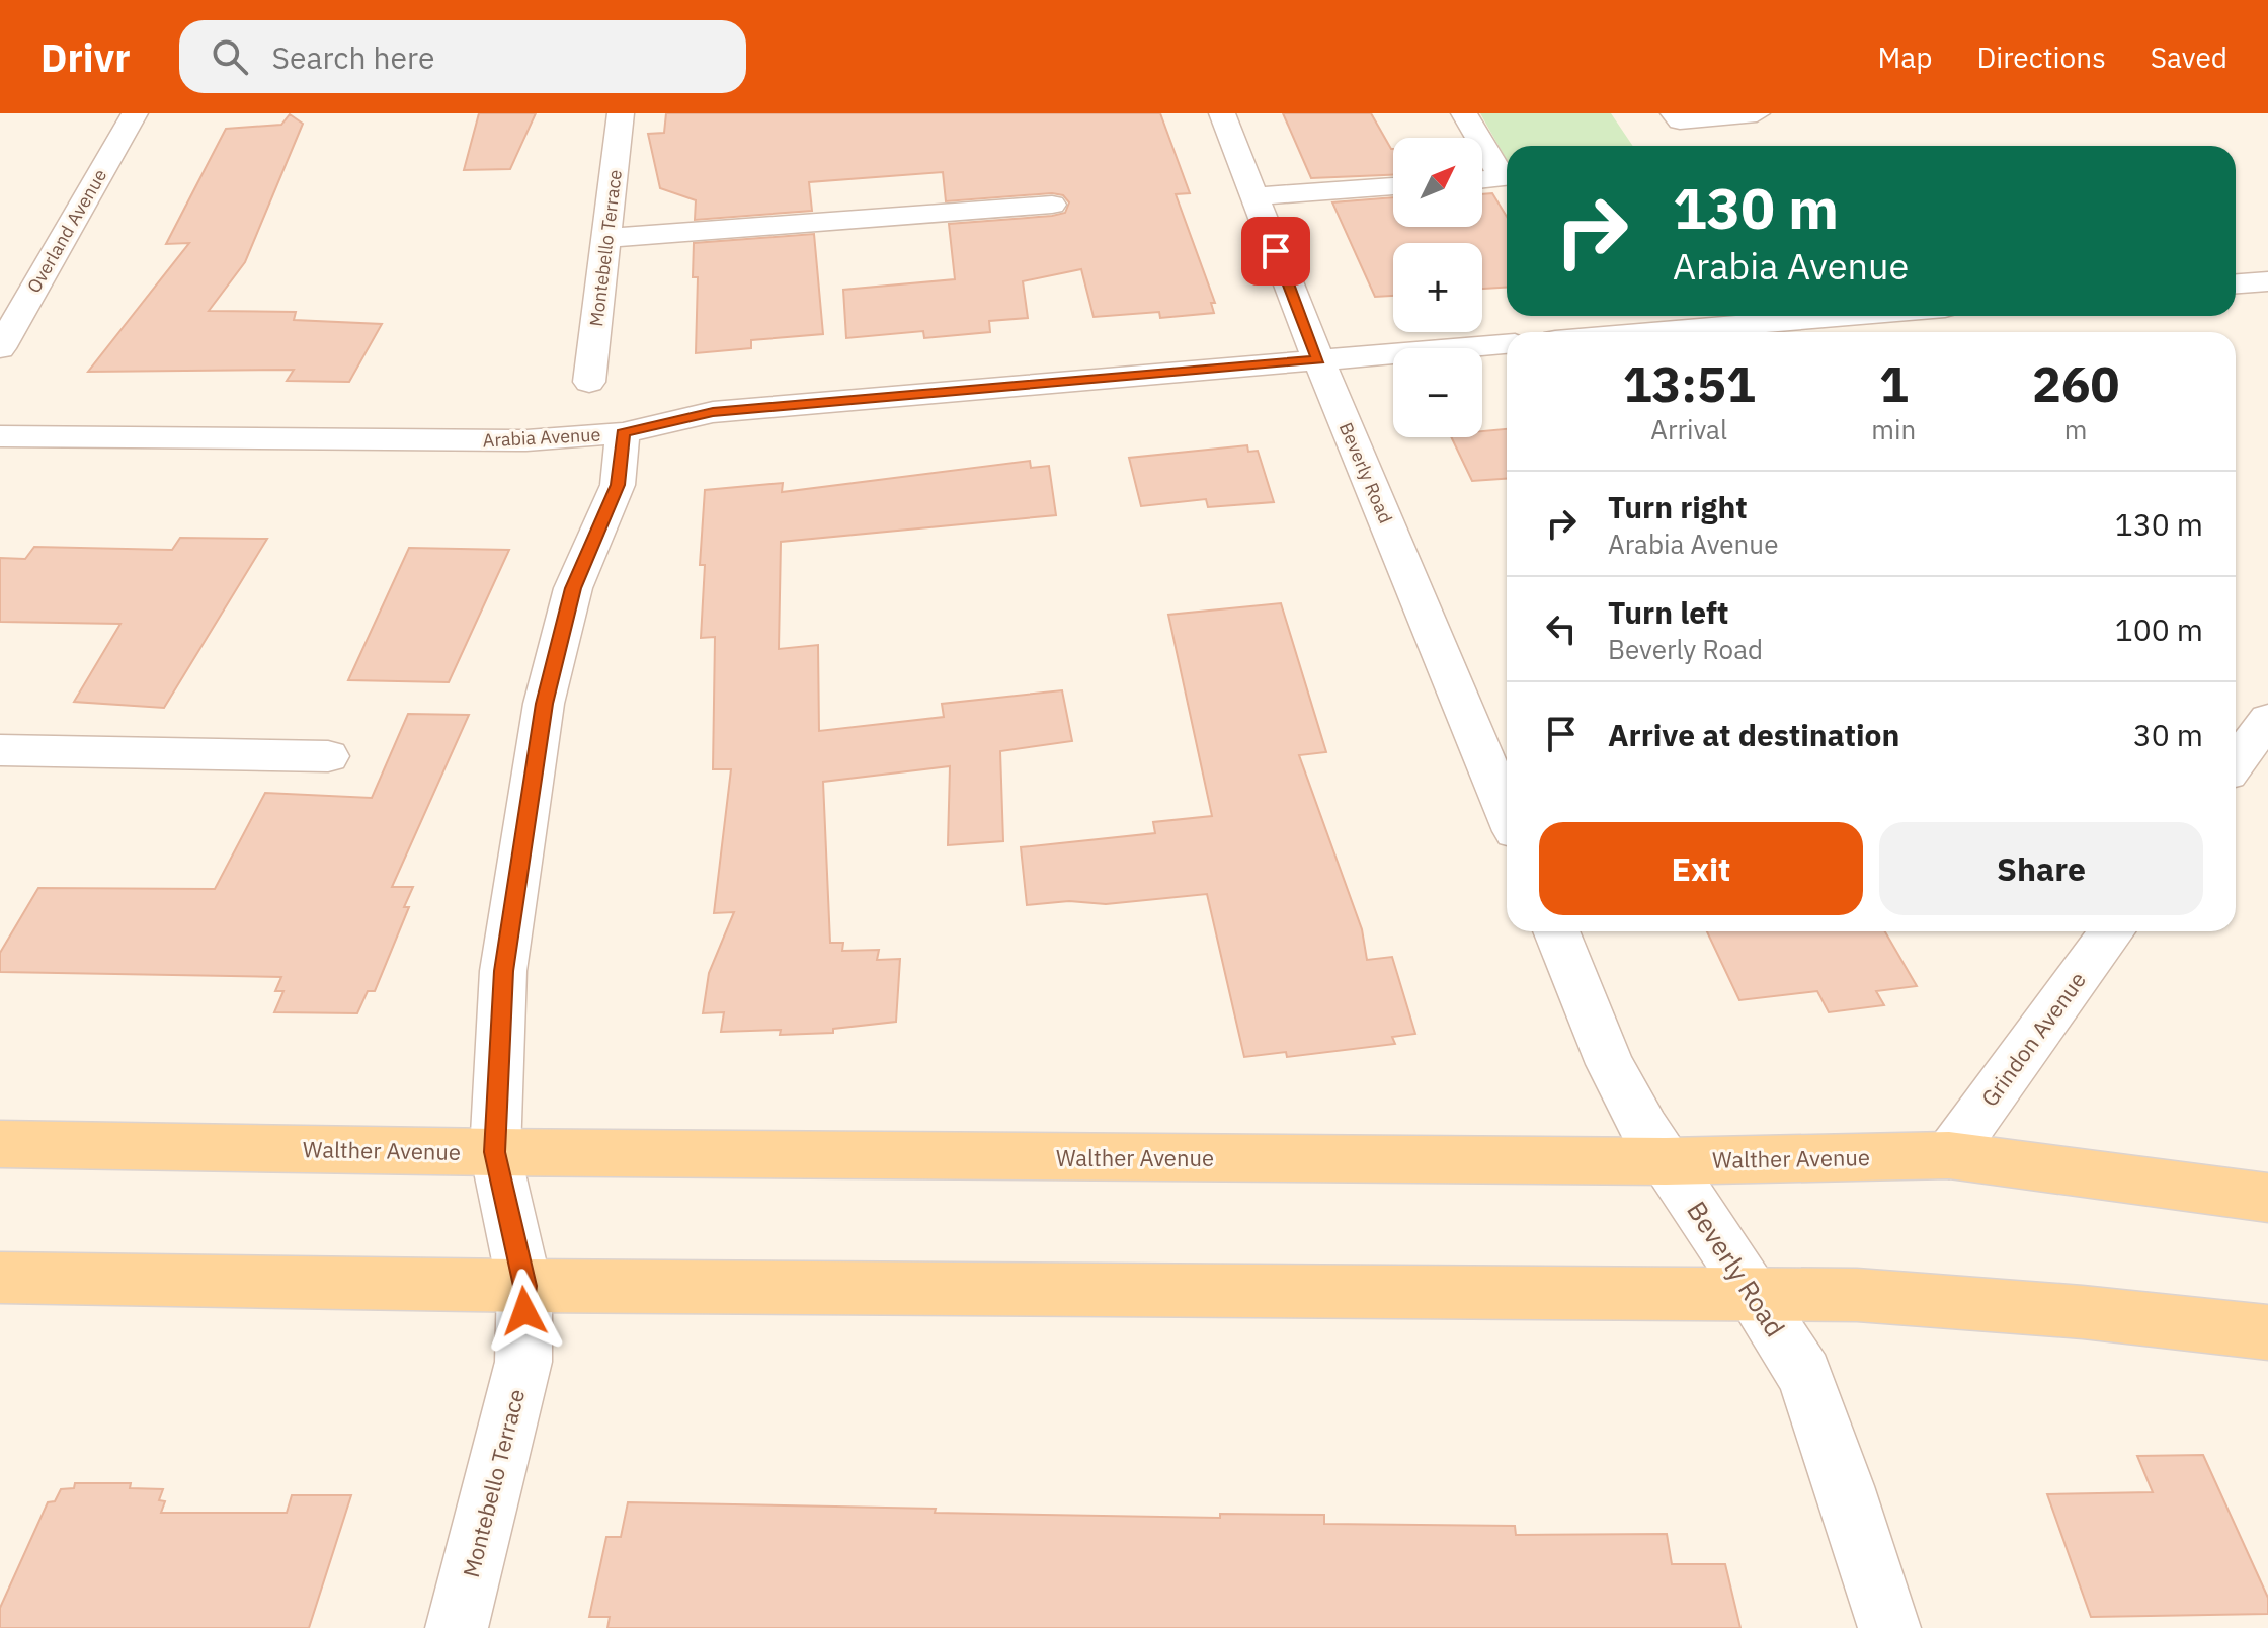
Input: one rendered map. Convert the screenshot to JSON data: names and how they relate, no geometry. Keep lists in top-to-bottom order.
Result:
{
  "streets": {
    "main road": ["Walther Avenue"],
    "street": [
      "Overland Avenue",
      "Montebello Terrace",
      "Arabia Avenue",
      "Beverly Road",
      "Grindon Avenue"
    ]
  },
  "crossings": [
    ["Montebello Terrace", "Arabia Avenue"],
    ["Montebello Terrace", "Walther Avenue"],
    ["Arabia Avenue", "Beverly Road"],
    ["Beverly Road", "Walther Avenue"],
    ["Grindon Avenue", "Walther Avenue"]
  ],
  "north": "top right",
  "page": {
    "header": "Drivr",
    "search": "Search here",
    "nav": ["Map", "Directions", "Saved"],
    "map_buttons": ["+", "−"],
    "turn": ["130 m", "Arabia Avenue"],
    "eta": [
      "13:51",
      "Arrival",
      "1",
      "min",
      "260",
      "m"
    ],
    "list": [
      {
        "name": "Turn right",
        "note": "Arabia Avenue",
        "value": "130 m"
      },
      {
        "name": "Turn left",
        "note": "Beverly Road",
        "value": "100 m"
      },
      {
        "name": "Arrive at destination",
        "value": "30 m"
      }
    ],
    "buttons": ["Exit", "Share"]
  }
}
